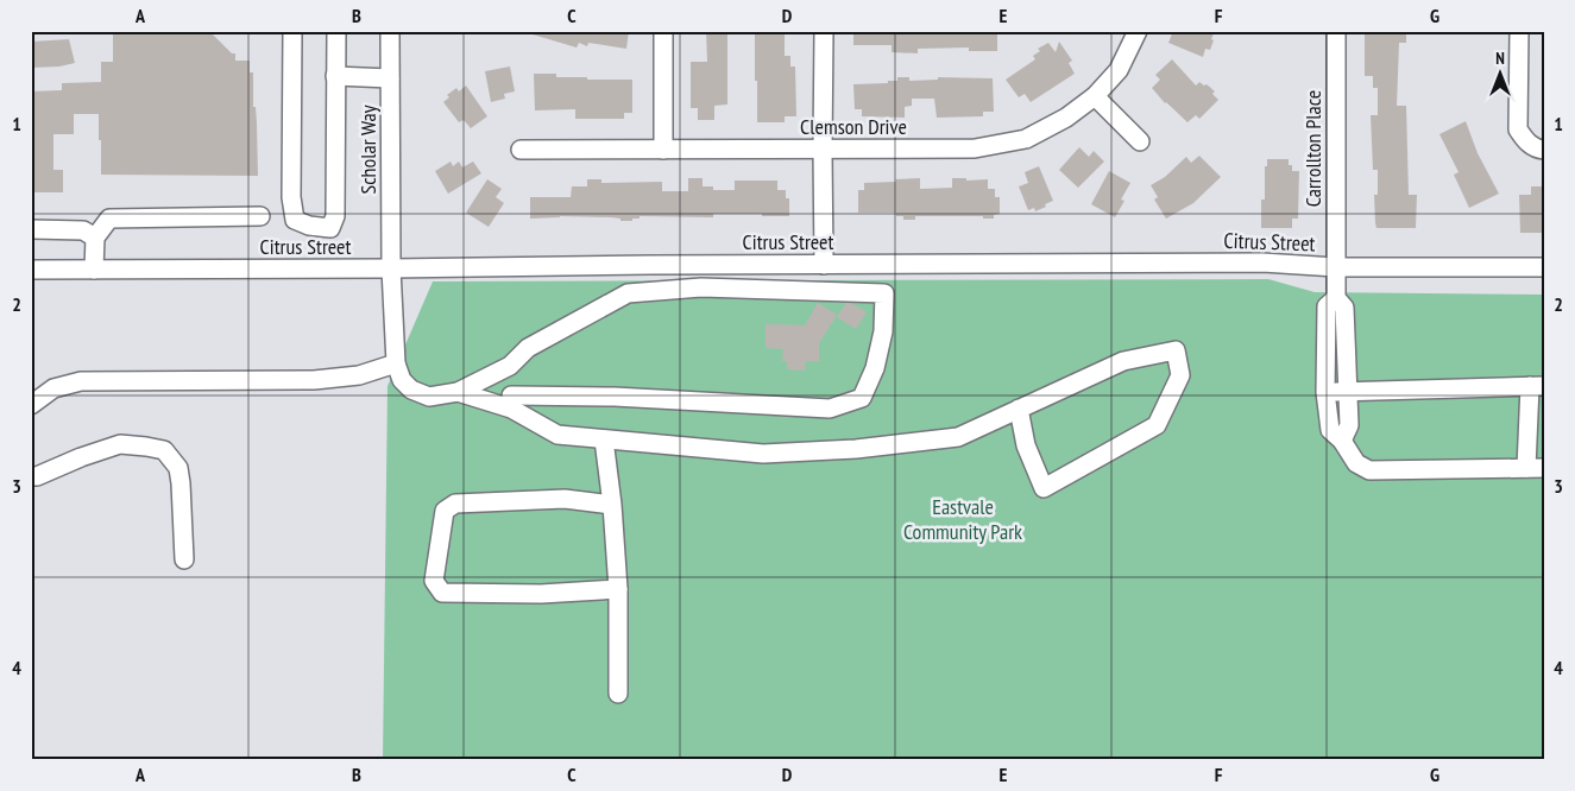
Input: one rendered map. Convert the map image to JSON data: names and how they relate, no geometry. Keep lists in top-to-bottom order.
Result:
{
  "streets": {
    "street": [
      "Clemson Drive",
      "Carrollton Place",
      "Scholar Way",
      "Citrus Street"
    ]
  },
  "crossings": [
    ["Carrollton Place", "Citrus Street"],
    ["Scholar Way", "Citrus Street"]
  ],
  "parks": ["Eastvale Community Park"],
  "north": "top",
  "grid": {
    "columns": [
      "A",
      "B",
      "C",
      "D",
      "E",
      "F",
      "G"
    ],
    "rows": [
      "1",
      "2",
      "3",
      "4"
    ]
  }
}
